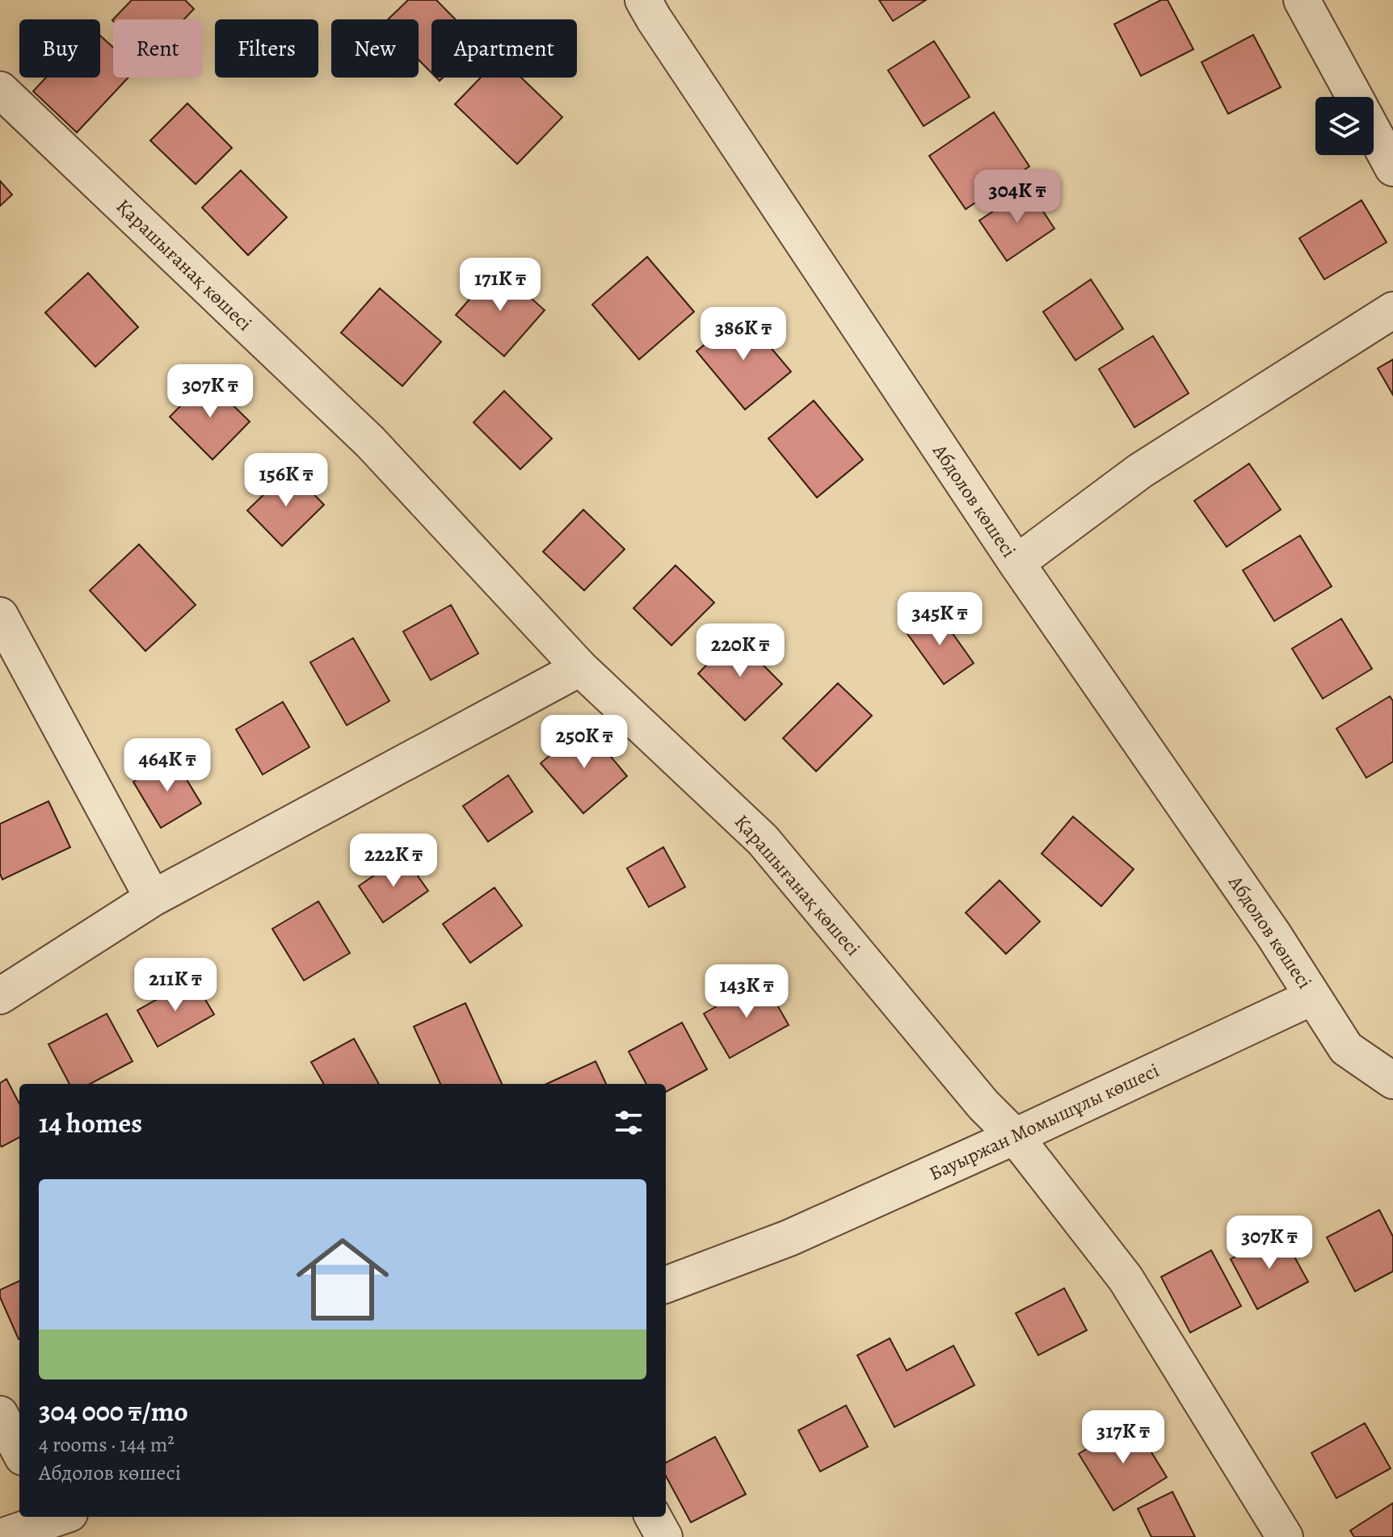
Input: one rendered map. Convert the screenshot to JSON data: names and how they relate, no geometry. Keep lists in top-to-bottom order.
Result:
{
  "streets": {
    "street": ["Қарашығанақ көшесі", "Абдолов көшесі", "Бауыржан Момышұлы көшесі"]
  },
  "crossings": [
    ["Қарашығанақ көшесі", "Бауыржан Момышұлы көшесі"],
    ["Абдолов көшесі", "Бауыржан Момышұлы көшесі"]
  ],
  "page": {
    "chip": [
      "Buy",
      "Rent",
      "Filters",
      "New",
      "Apartment"
    ],
    "price": [
      "304K ₸",
      "171K ₸",
      "386K ₸",
      "307K ₸",
      "156K ₸",
      "345K ₸",
      "220K ₸",
      "250K ₸",
      "464K ₸",
      "222K ₸",
      "211K ₸",
      "143K ₸",
      "307K ₸",
      "317K ₸"
    ],
    "heading": "14 homes",
    "list": [
      {
        "name": "304 000 ₸/mo",
        "note": "4 rooms · 144 m² · Абдолов көшесі"
      }
    ]
  }
}
